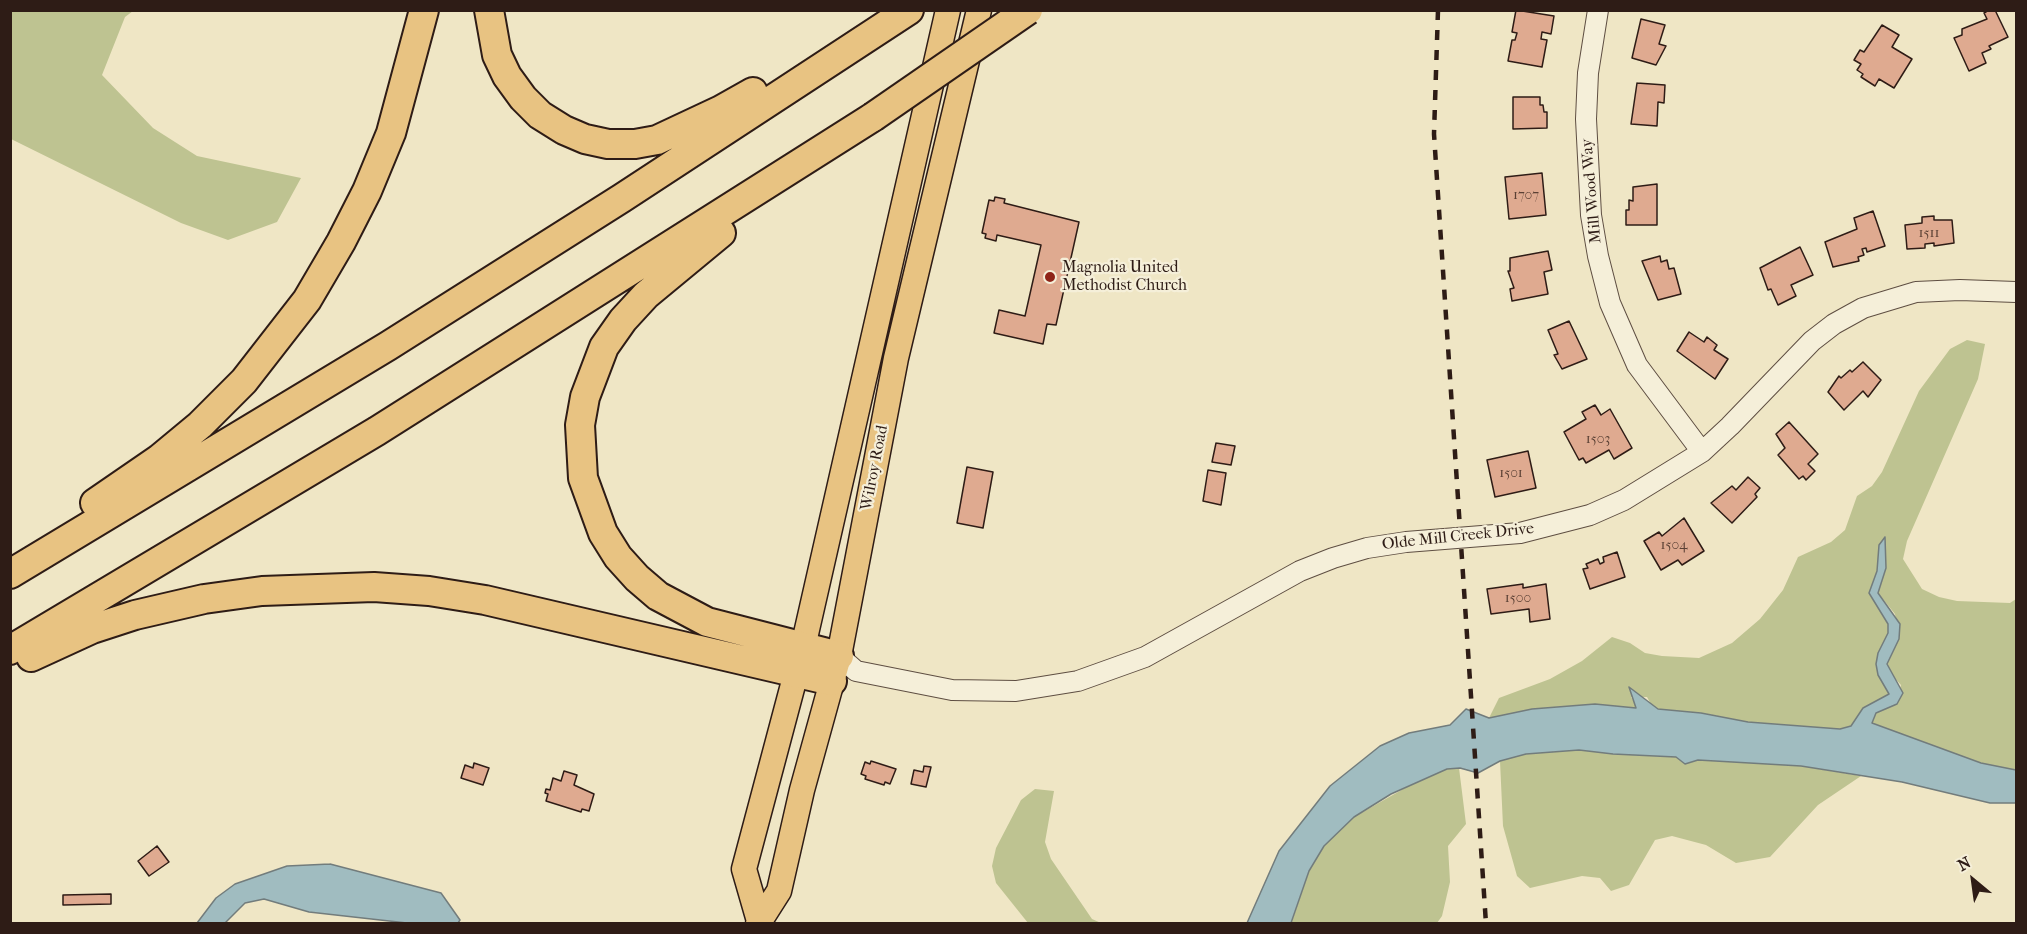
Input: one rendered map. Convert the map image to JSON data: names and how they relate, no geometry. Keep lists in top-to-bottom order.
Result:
{
  "streets": {
    "main road": ["Wilroy Road"],
    "street": ["Mill Wood Way", "Olde Mill Creek Drive"]
  },
  "crossings": [
    ["Mill Wood Way", "Olde Mill Creek Drive"],
    ["Wilroy Road", "Olde Mill Creek Drive"]
  ],
  "places": ["Magnolia United Methodist Church"],
  "house_numbers": [
    "1707",
    "1511",
    "1503",
    "1501",
    "1504",
    "1500"
  ],
  "north": "top left"
}
